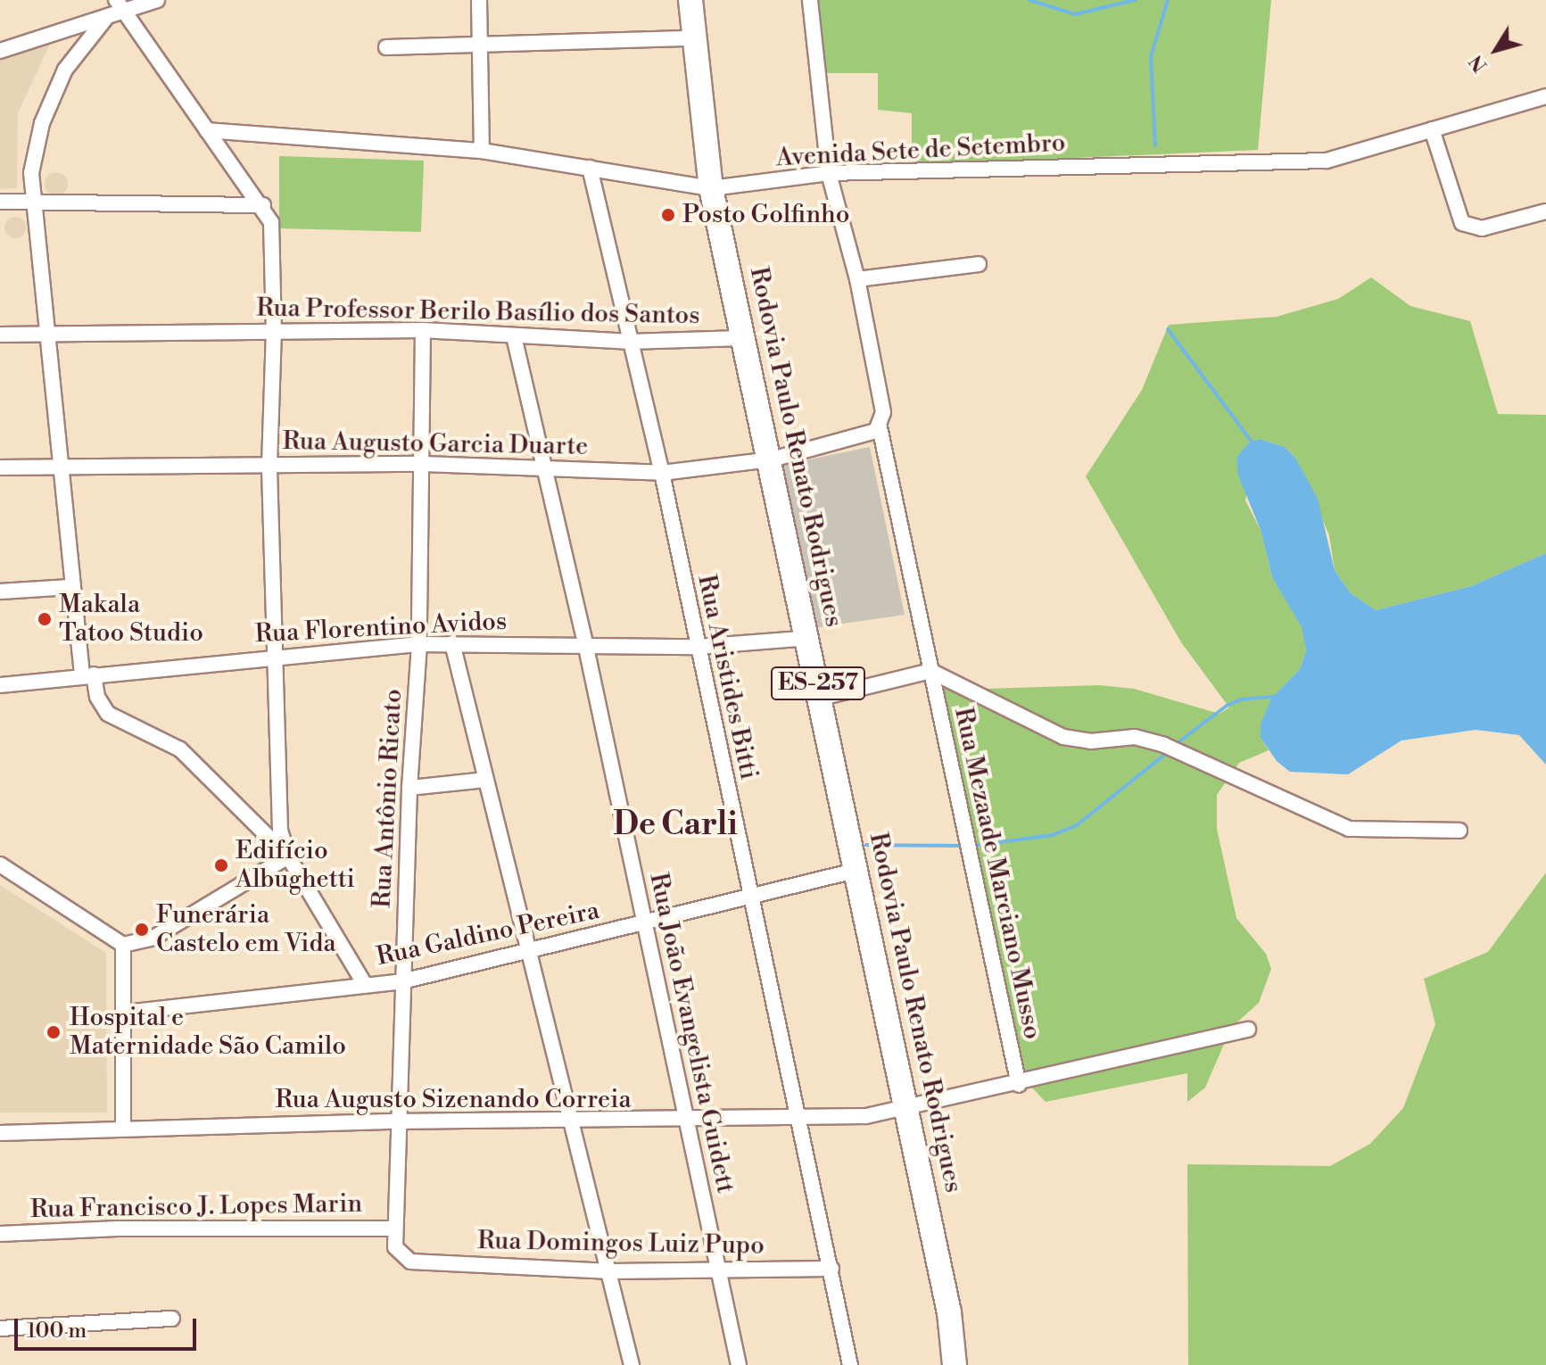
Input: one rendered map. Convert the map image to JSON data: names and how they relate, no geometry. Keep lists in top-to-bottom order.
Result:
{
  "streets": {
    "main road": ["Rodovia Paulo Renato Rodrigues", "ES-257"],
    "street": [
      "Avenida Sete de Setembro",
      "Rua Professor Berilo Basílio dos Santos",
      "Rua Augusto Garcia Duarte",
      "Rua Florentino Avidos",
      "Rua Aristides Bitti",
      "Rua Antônio Ricato",
      "Rua Mezaade Marciano Musso",
      "Rua Galdino Pereira",
      "Rua João Evangelista Guidett",
      "Rua Augusto Sizenando Correia",
      "Rua Francisco J. Lopes Marin",
      "Rua Domingos Luiz Pupo"
    ]
  },
  "crossings": [
    ["Avenida Sete de Setembro", "Rodovia Paulo Renato Rodrigues"],
    ["Avenida Sete de Setembro", "Rua Aristides Bitti"],
    ["Avenida Sete de Setembro", "Rua Mezaade Marciano Musso"],
    ["Rua Professor Berilo Basílio dos Santos", "Rodovia Paulo Renato Rodrigues"],
    ["Rua Professor Berilo Basílio dos Santos", "Rua Aristides Bitti"],
    ["Rua Professor Berilo Basílio dos Santos", "Rua Antônio Ricato"],
    ["Rua Professor Berilo Basílio dos Santos", "Rua João Evangelista Guidett"],
    ["Rua Augusto Garcia Duarte", "Rodovia Paulo Renato Rodrigues"],
    ["Rua Augusto Garcia Duarte", "Rua Aristides Bitti"],
    ["Rua Augusto Garcia Duarte", "Rua Antônio Ricato"],
    ["Rua Augusto Garcia Duarte", "Rua Mezaade Marciano Musso"],
    ["Rua Augusto Garcia Duarte", "Rua João Evangelista Guidett"],
    ["Rodovia Paulo Renato Rodrigues", "Rua Florentino Avidos"],
    ["Rodovia Paulo Renato Rodrigues", "Rua Galdino Pereira"],
    ["Rodovia Paulo Renato Rodrigues", "Rua Augusto Sizenando Correia"],
    ["Rua Florentino Avidos", "Rua Aristides Bitti"],
    ["Rua Florentino Avidos", "Rua Antônio Ricato"],
    ["Rua Florentino Avidos", "Rua João Evangelista Guidett"],
    ["Rua Aristides Bitti", "Rua Galdino Pereira"],
    ["Rua Aristides Bitti", "Rua Augusto Sizenando Correia"],
    ["Rua Aristides Bitti", "Rua Domingos Luiz Pupo"],
    ["Rua Antônio Ricato", "Rua Galdino Pereira"],
    ["Rua Antônio Ricato", "Rua Augusto Sizenando Correia"],
    ["Rua Antônio Ricato", "Rua Francisco J. Lopes Marin"],
    ["Rua Antônio Ricato", "Rua Domingos Luiz Pupo"],
    ["Rua Mezaade Marciano Musso", "Rua Augusto Sizenando Correia"],
    ["Rua Galdino Pereira", "Rua João Evangelista Guidett"],
    ["Rua João Evangelista Guidett", "Rua Augusto Sizenando Correia"],
    ["Rua João Evangelista Guidett", "Rua Domingos Luiz Pupo"]
  ],
  "districts": ["De Carli"],
  "places": [
    "Posto Golfinho",
    "Makala Tatoo Studio",
    "Edifício Albughetti",
    "Funerária Castelo em Vida",
    "Hospital e Maternidade São Camilo"
  ],
  "scale_bar": "100 m",
  "north": "bottom left"
}
